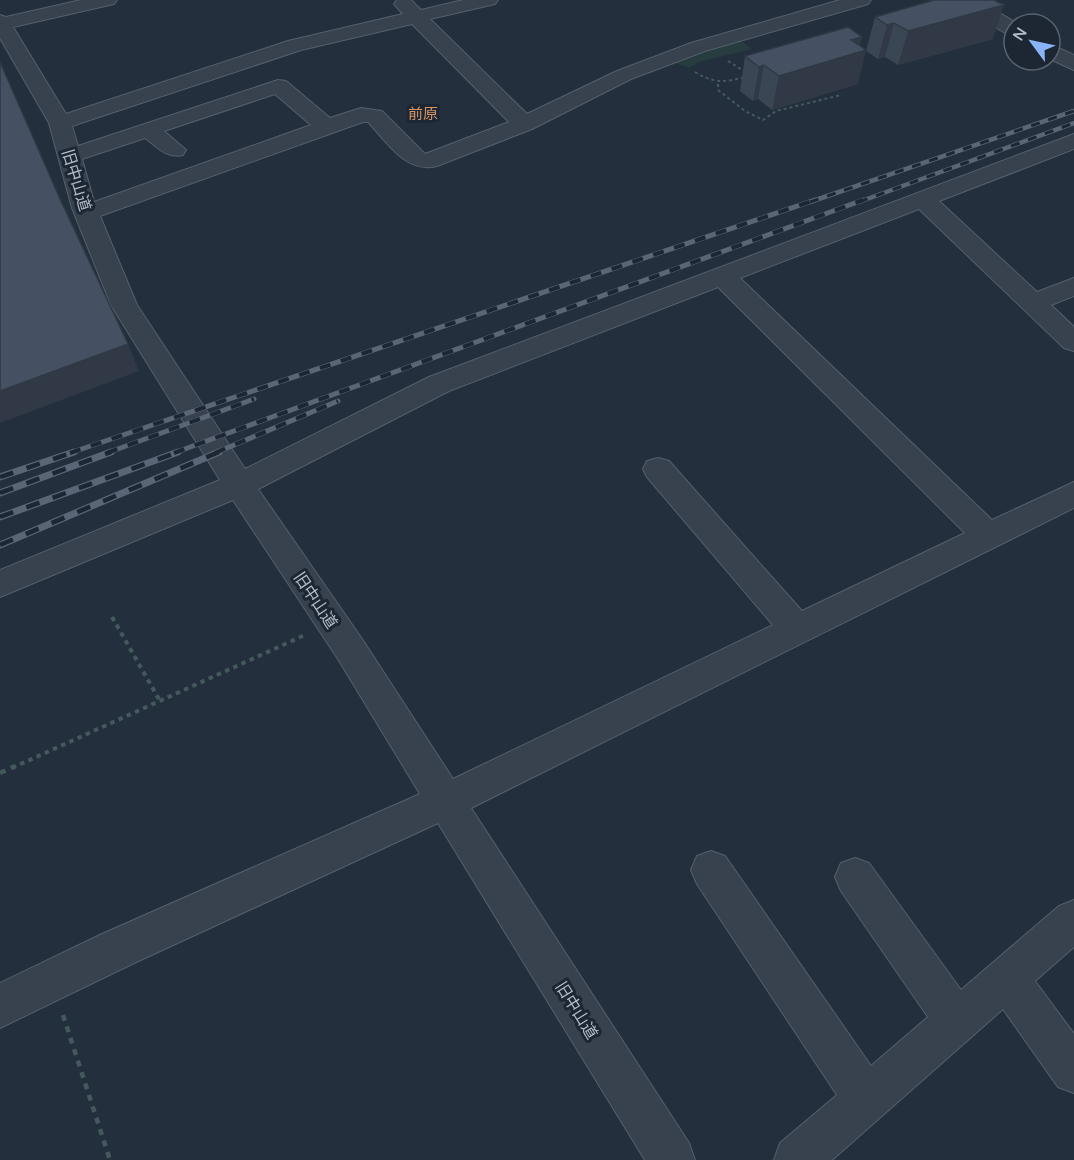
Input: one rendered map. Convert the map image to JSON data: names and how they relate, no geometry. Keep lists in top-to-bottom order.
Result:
{
  "streets": {
    "street": ["旧中山道"]
  },
  "districts": ["前原"],
  "north": "top left"
}
